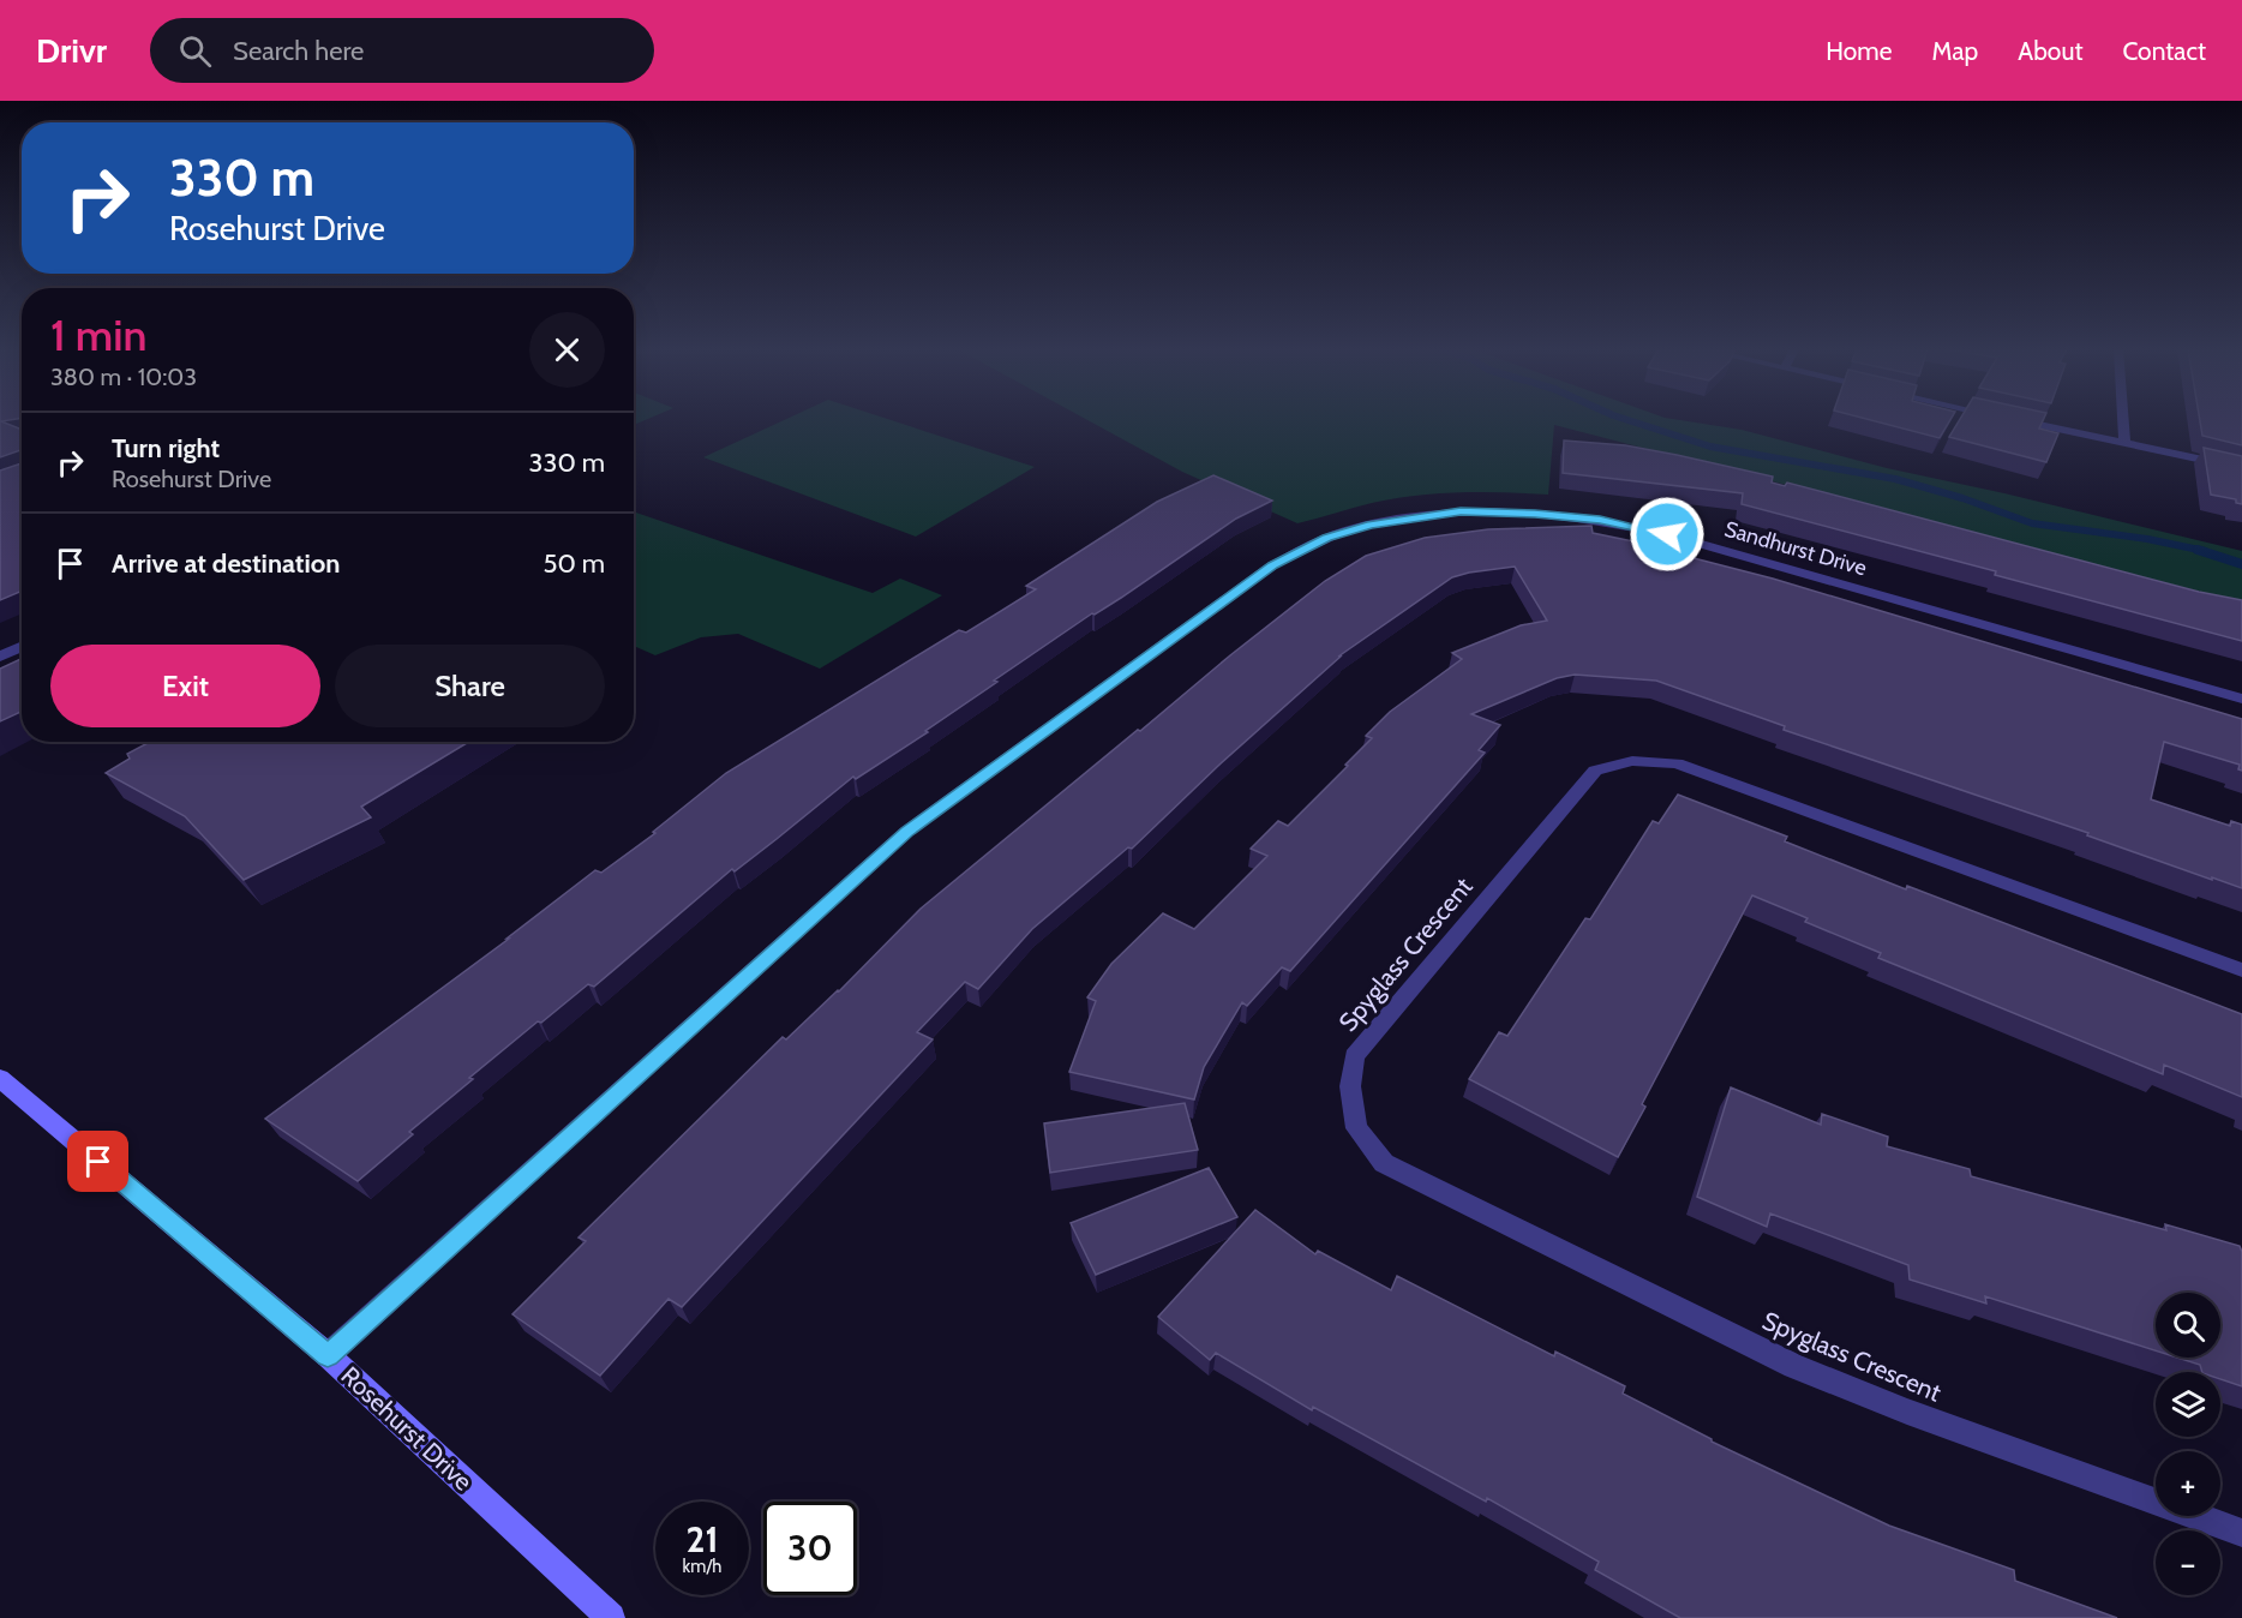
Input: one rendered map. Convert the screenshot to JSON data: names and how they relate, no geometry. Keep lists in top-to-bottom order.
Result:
{
  "streets": {
    "street": ["Sandhurst Drive", "Spyglass Crescent", "Rosehurst Drive"]
  },
  "crossings": [
    ["Sandhurst Drive", "Rosehurst Drive"]
  ],
  "page": {
    "header": "Drivr",
    "search": "Search here",
    "nav": [
      "Home",
      "Map",
      "About",
      "Contact"
    ],
    "turn": ["330 m", "Rosehurst Drive"],
    "heading": ["1 min", "380 m · 10:03"],
    "list": [
      {
        "name": "Turn right",
        "note": "Rosehurst Drive",
        "value": "330 m"
      },
      {
        "name": "Arrive at destination",
        "value": "50 m"
      }
    ],
    "buttons": ["Exit", "Share"],
    "map_buttons": ["+", "−"],
    "speed": "21 km/h",
    "limit": "30"
  }
}
